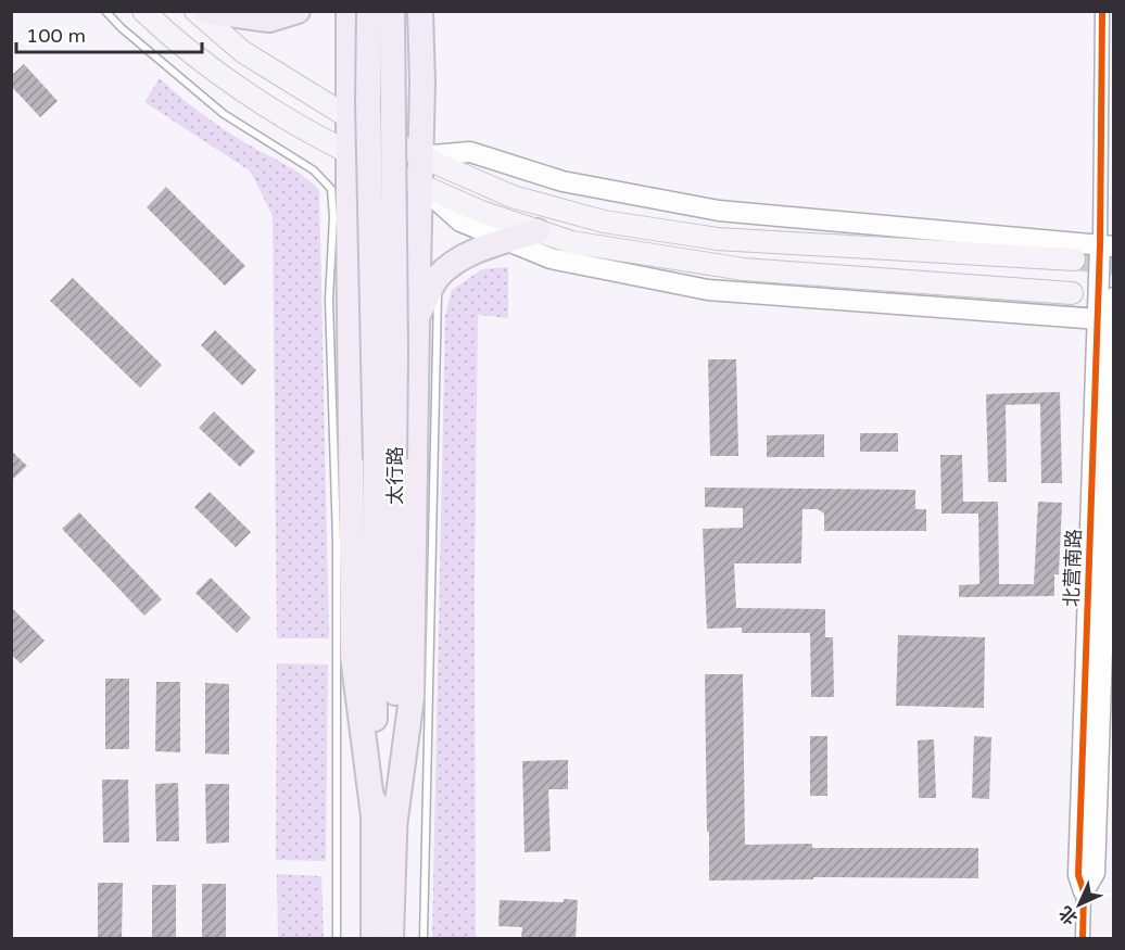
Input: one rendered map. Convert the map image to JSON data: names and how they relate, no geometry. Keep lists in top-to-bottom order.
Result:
{
  "streets": {
    "highway": ["太行路"],
    "main road": ["北营南路"]
  },
  "scale_bar": "100 m",
  "north": "bottom left"
}
